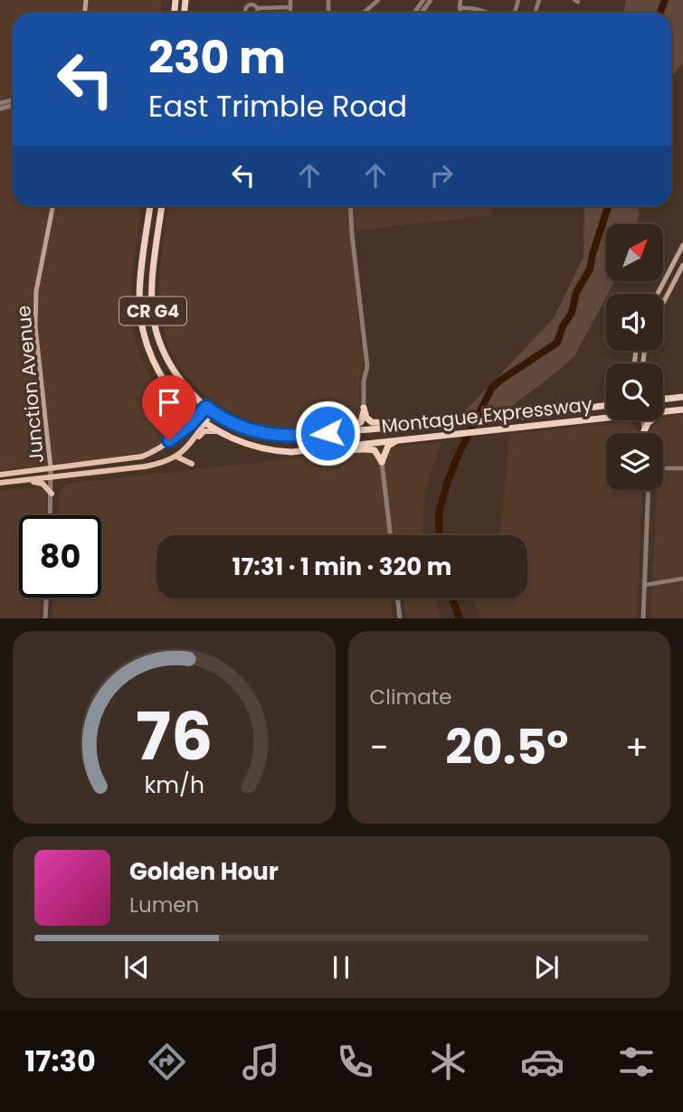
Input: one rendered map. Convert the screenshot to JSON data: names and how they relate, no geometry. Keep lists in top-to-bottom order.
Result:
{
  "streets": {
    "highway": ["CR G4", "Montague Expressway"],
    "main road": ["Junction Avenue"]
  },
  "north": "top right",
  "page": {
    "turn": ["230 m", "East Trimble Road"],
    "limit": "80",
    "trip": "17:31 · 1 min · 320 m",
    "tile": "Climate",
    "heat": ["−", "20.5°", "+"],
    "song": ["Golden Hour", "Lumen"],
    "tabs": "17:30",
    "gauge": ["76", "km/h"]
  }
}
